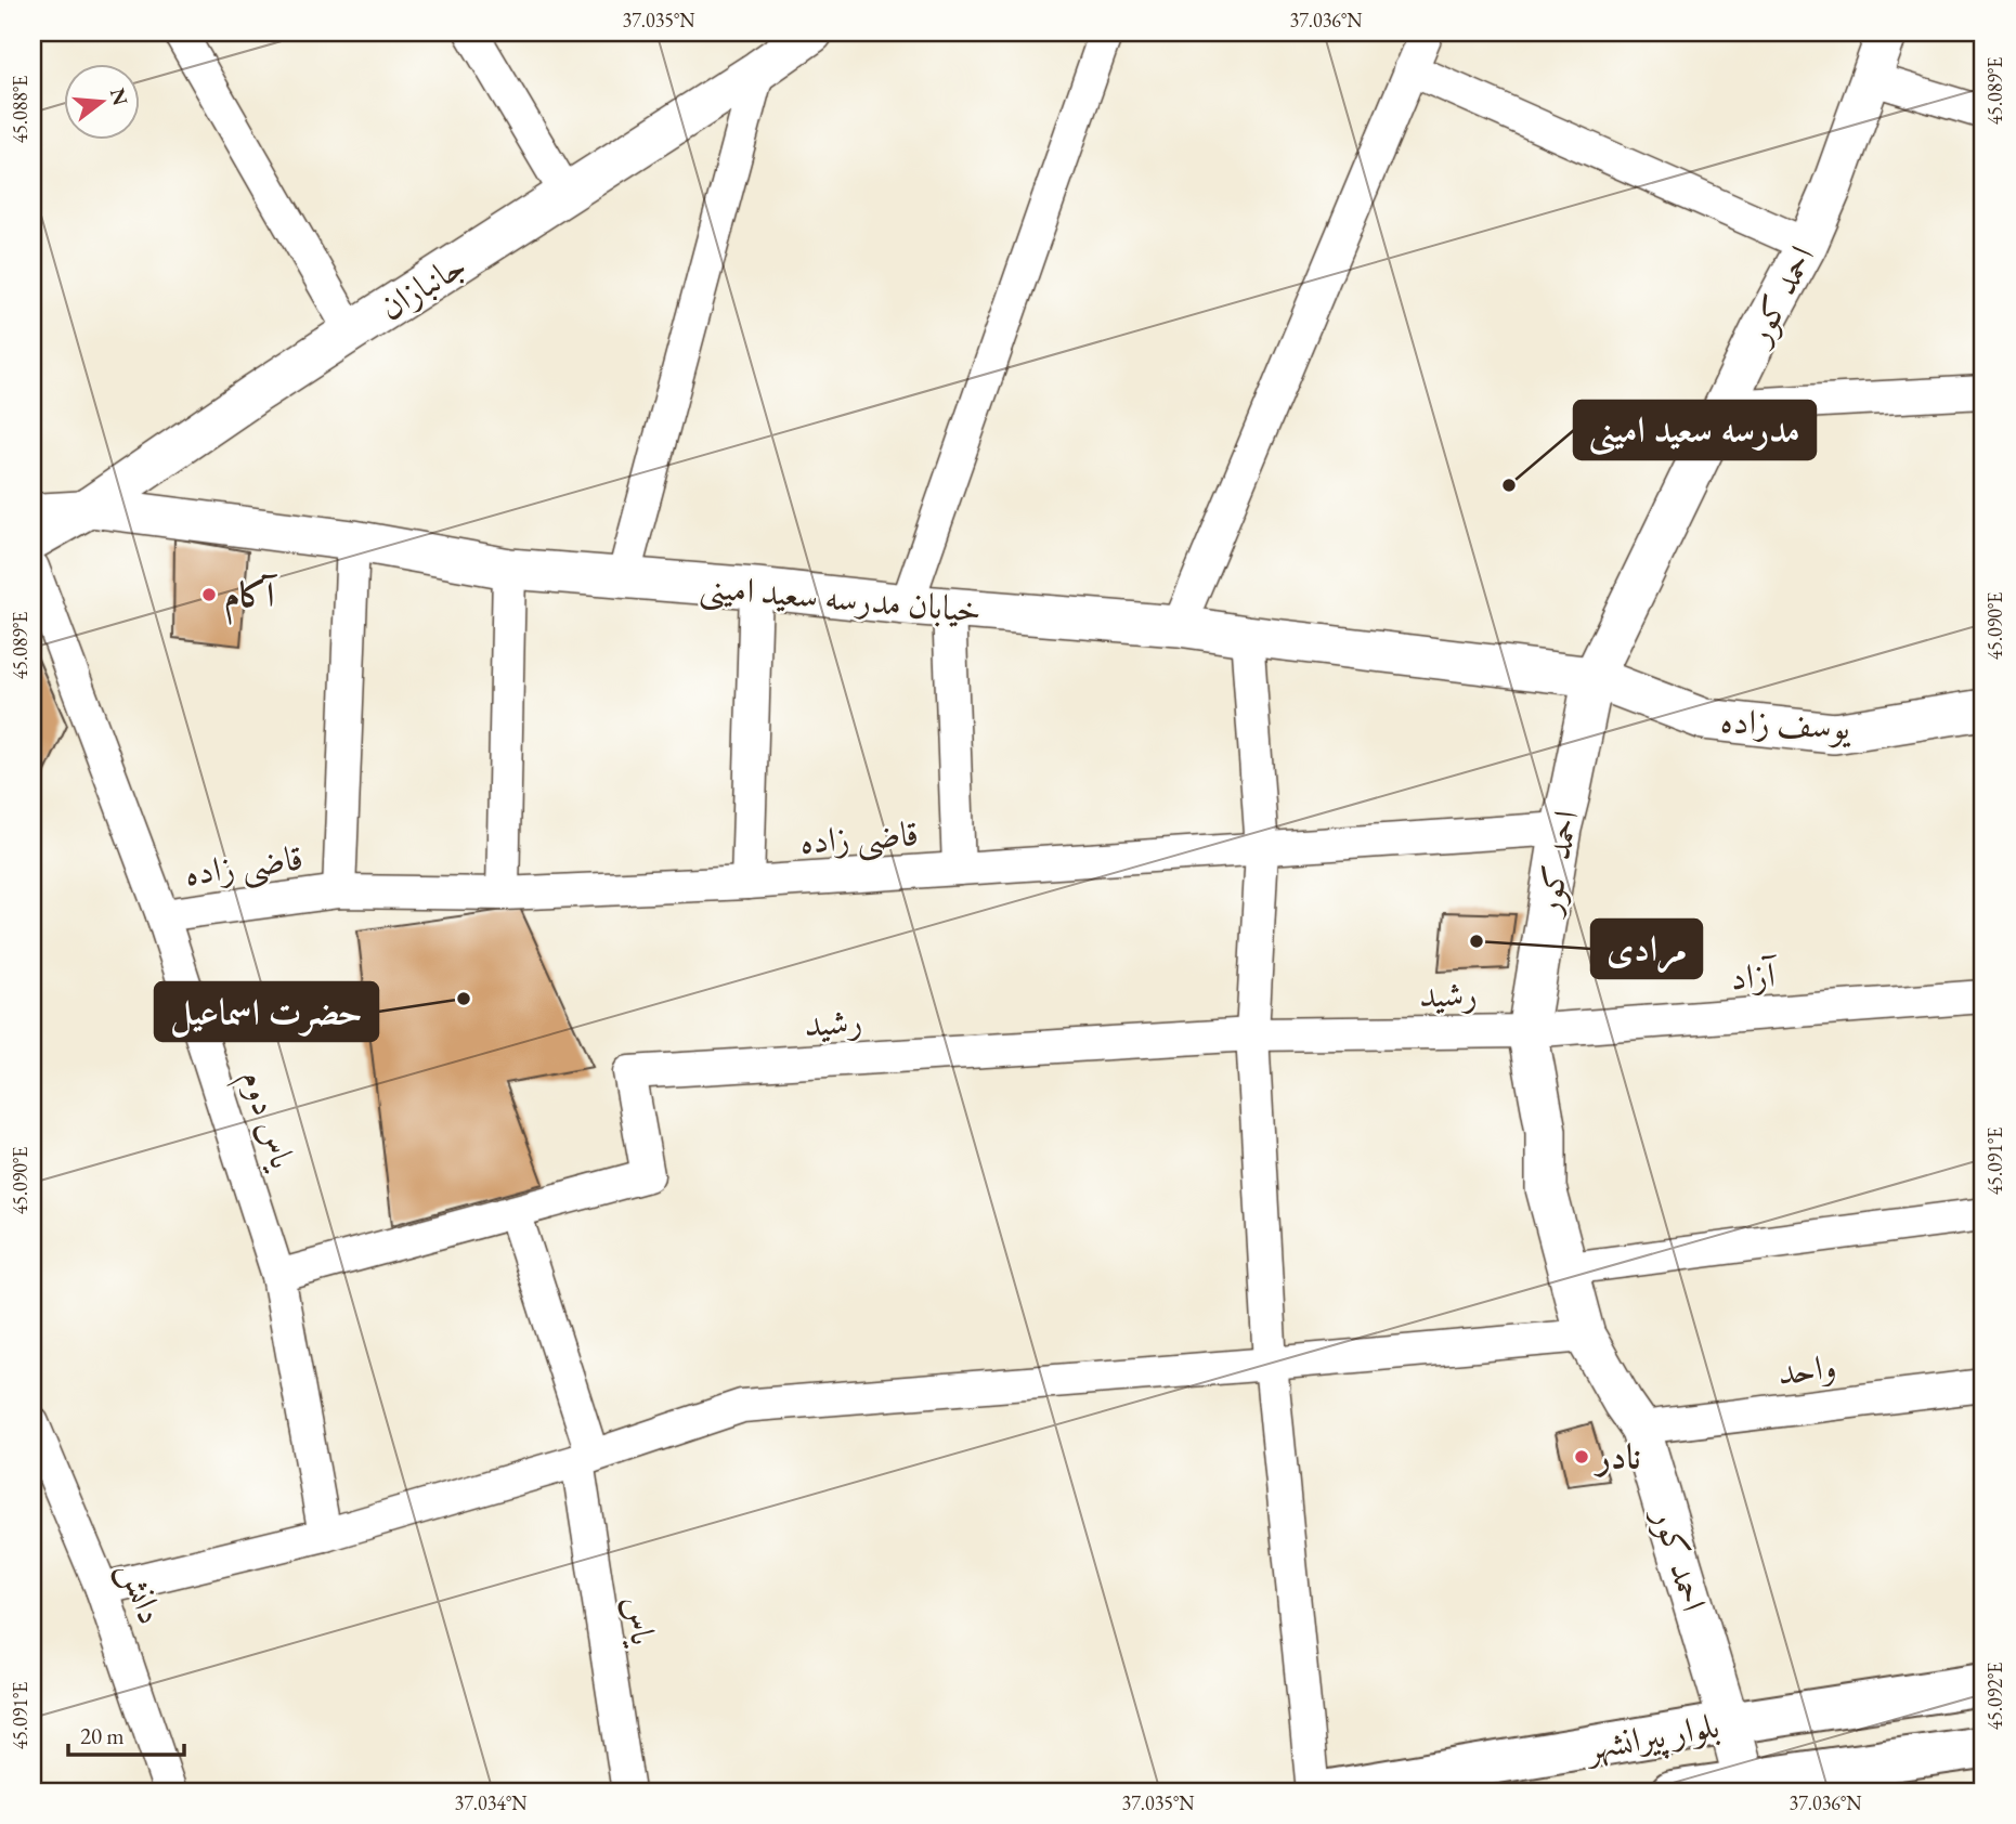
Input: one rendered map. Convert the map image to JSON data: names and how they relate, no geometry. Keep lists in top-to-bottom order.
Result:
{
  "streets": {
    "main road": ["بلوار پیرانشهر"],
    "street": [
      "جانبازان",
      "احمد کور",
      "خیابان مدرسه سعید امینی",
      "یوسف زاده",
      "قاضی زاده",
      "آزاد",
      "رشید",
      "یاس دوم",
      "واحد",
      "دانش",
      "یاس"
    ]
  },
  "crossings": [
    ["جانبازان", "خیابان مدرسه سعید امینی"],
    ["احمد کور", "خیابان مدرسه سعید امینی"],
    ["احمد کور", "یوسف زاده"],
    ["احمد کور", "قاضی زاده"],
    ["احمد کور", "آزاد"],
    ["احمد کور", "رشید"],
    ["احمد کور", "واحد"],
    ["احمد کور", "بلوار پیرانشهر"],
    ["خیابان مدرسه سعید امینی", "یوسف زاده"],
    ["قاضی زاده", "یاس دوم"],
    ["آزاد", "رشید"],
    ["رشید", "یاس دوم"],
    ["رشید", "یاس"]
  ],
  "places": [
    "مدرسه سعید امینی",
    "آکام",
    "مرادی",
    "حضرت اسماعیل",
    "نادر"
  ],
  "scale_bar": "20 m",
  "north": "right",
  "coordinates": [
    "37.035°N",
    "37.036°N",
    "45.089°E",
    "45.088°E",
    "45.090°E",
    "45.091°E",
    "45.092°E",
    "37.034°N"
  ]
}
